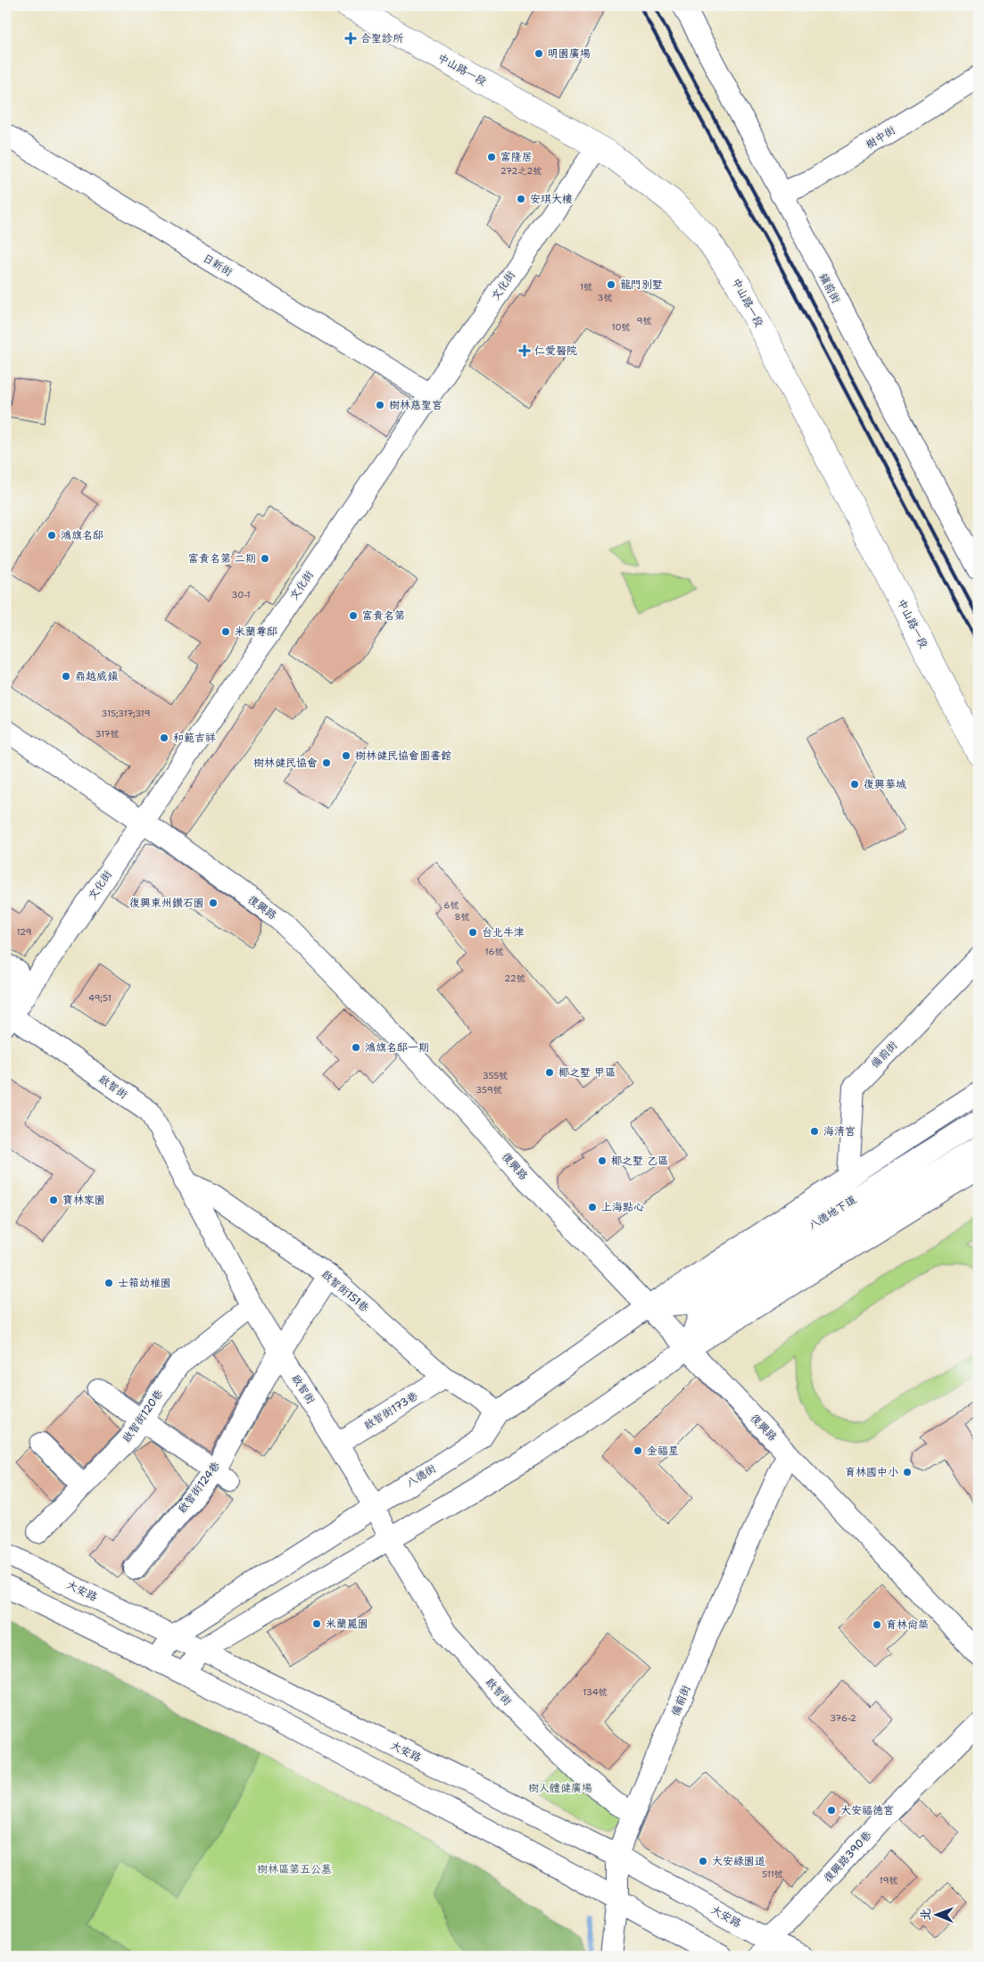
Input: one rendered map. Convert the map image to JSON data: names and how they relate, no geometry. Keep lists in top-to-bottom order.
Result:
{
  "streets": {
    "main road": ["中山路一段"],
    "street": [
      "樹中街",
      "日新街",
      "文化街",
      "鎮前街",
      "復興路",
      "備前街",
      "啟智街",
      "八德地下道",
      "啟智街151巷",
      "啟智街173巷",
      "啟智街120巷",
      "八德街",
      "啟智街124巷",
      "大安路",
      "復興路390巷"
    ]
  },
  "crossings": [
    ["中山路一段", "文化街"],
    ["樹中街", "鎮前街"],
    ["日新街", "文化街"],
    ["文化街", "復興路"],
    ["文化街", "啟智街"],
    ["復興路", "備前街"],
    ["復興路", "八德街"],
    ["備前街", "啟智街"],
    ["備前街", "八德街"],
    ["備前街", "大安路"],
    ["啟智街", "啟智街151巷"],
    ["啟智街", "啟智街173巷"],
    ["啟智街", "啟智街120巷"],
    ["啟智街", "八德街"],
    ["啟智街", "啟智街124巷"],
    ["啟智街151巷", "啟智街173巷"],
    ["啟智街151巷", "八德街"],
    ["啟智街151巷", "啟智街124巷"],
    ["八德街", "大安路"],
    ["大安路", "復興路390巷"]
  ],
  "parks": ["樹人體健廣場", "樹林區第五公墓"],
  "places": {
    "health": ["合聖診所", "仁愛醫院"],
    "other": [
      "明園廣場",
      "富隆居",
      "安琪大樓",
      "龍門別墅",
      "樹林慈聖宮",
      "鴻旗名邸",
      "富貴名第 二期",
      "富貴名第",
      "米蘭尊邸",
      "鼎越威鎮",
      "和範吉祥",
      "樹林健民協會圖書館",
      "樹林健民協會",
      "復興華城",
      "復興東州鑽石園",
      "台北牛津",
      "鴻旗名邸一期",
      "椰之墅 甲區",
      "海清宮",
      "椰之墅 乙區",
      "寶林家園",
      "上海點心",
      "士箱幼稚園",
      "金福星",
      "育林國中小",
      "米蘭麗園",
      "育林尚築",
      "大安福德宮",
      "大安綠園道"
    ]
  },
  "house_numbers": [
    "272之2號",
    "1號",
    "3號",
    "9號",
    "10號",
    "30-1",
    "315;317;319",
    "317號",
    "6號",
    "8號",
    "129",
    "16號",
    "22號",
    "49;51",
    "355號",
    "359號",
    "134號",
    "376-2",
    "511號",
    "19號"
  ],
  "north": "left"
}
